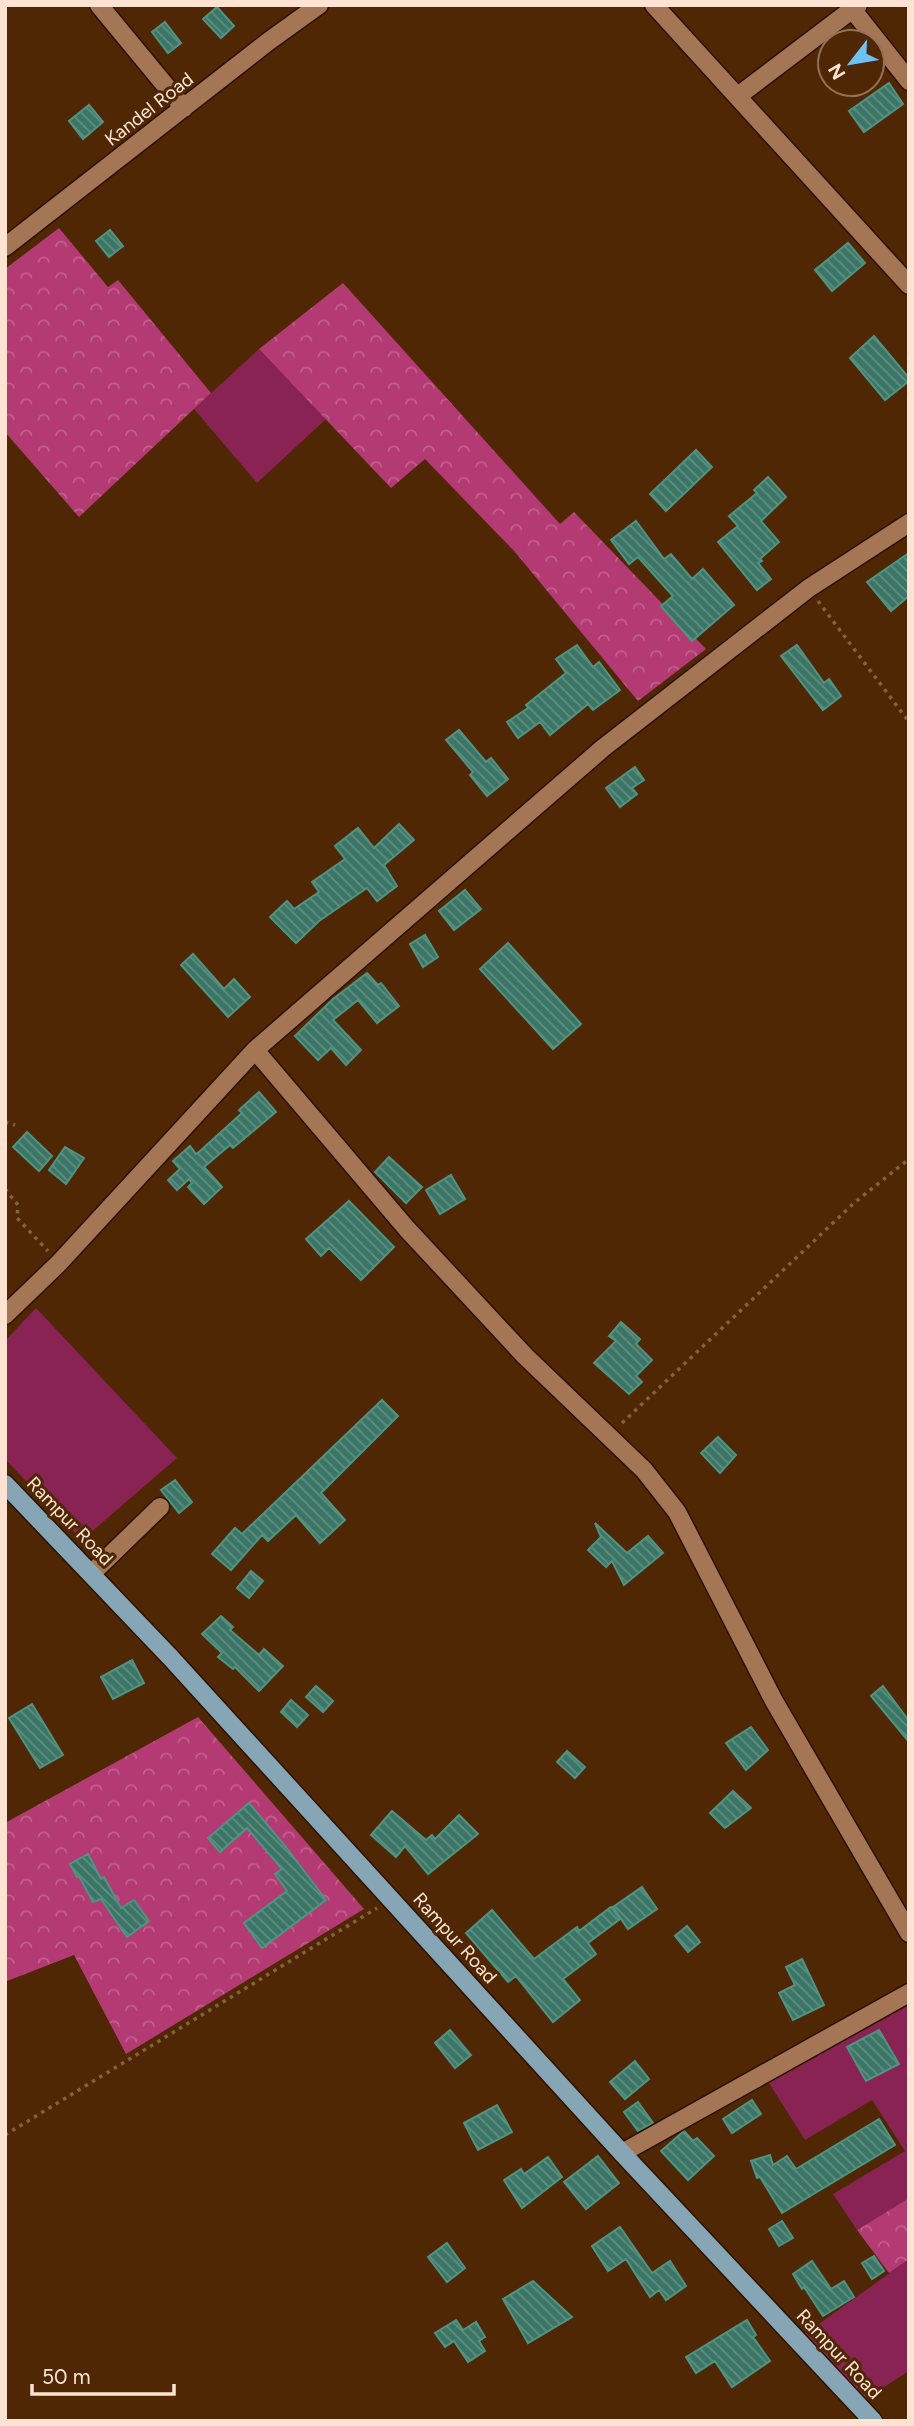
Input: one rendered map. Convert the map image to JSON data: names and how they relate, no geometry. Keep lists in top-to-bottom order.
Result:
{
  "streets": {
    "main road": ["Rampur Road"],
    "street": ["Kandel Road"]
  },
  "scale_bar": "50 m",
  "north": "bottom left"
}
